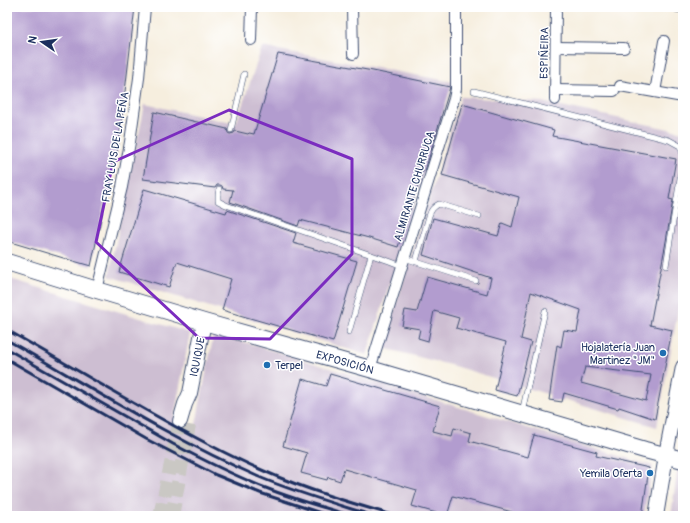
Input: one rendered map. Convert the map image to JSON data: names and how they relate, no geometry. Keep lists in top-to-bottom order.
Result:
{
  "streets": {
    "main road": ["IQUIQUE", "EXPOSICIÓN"],
    "street": ["ESPIÑEIRA", "FRAY LUIS DE LA PEÑA", "ALMIRANTE CHURRUCA"]
  },
  "crossings": [
    ["FRAY LUIS DE LA PEÑA", "EXPOSICIÓN"],
    ["ALMIRANTE CHURRUCA", "EXPOSICIÓN"],
    ["IQUIQUE", "EXPOSICIÓN"]
  ],
  "places": ["Hojalatería Juan Martinez \"JM\"", "Terpel", "Yemila Oferta"],
  "north": "left"
}
